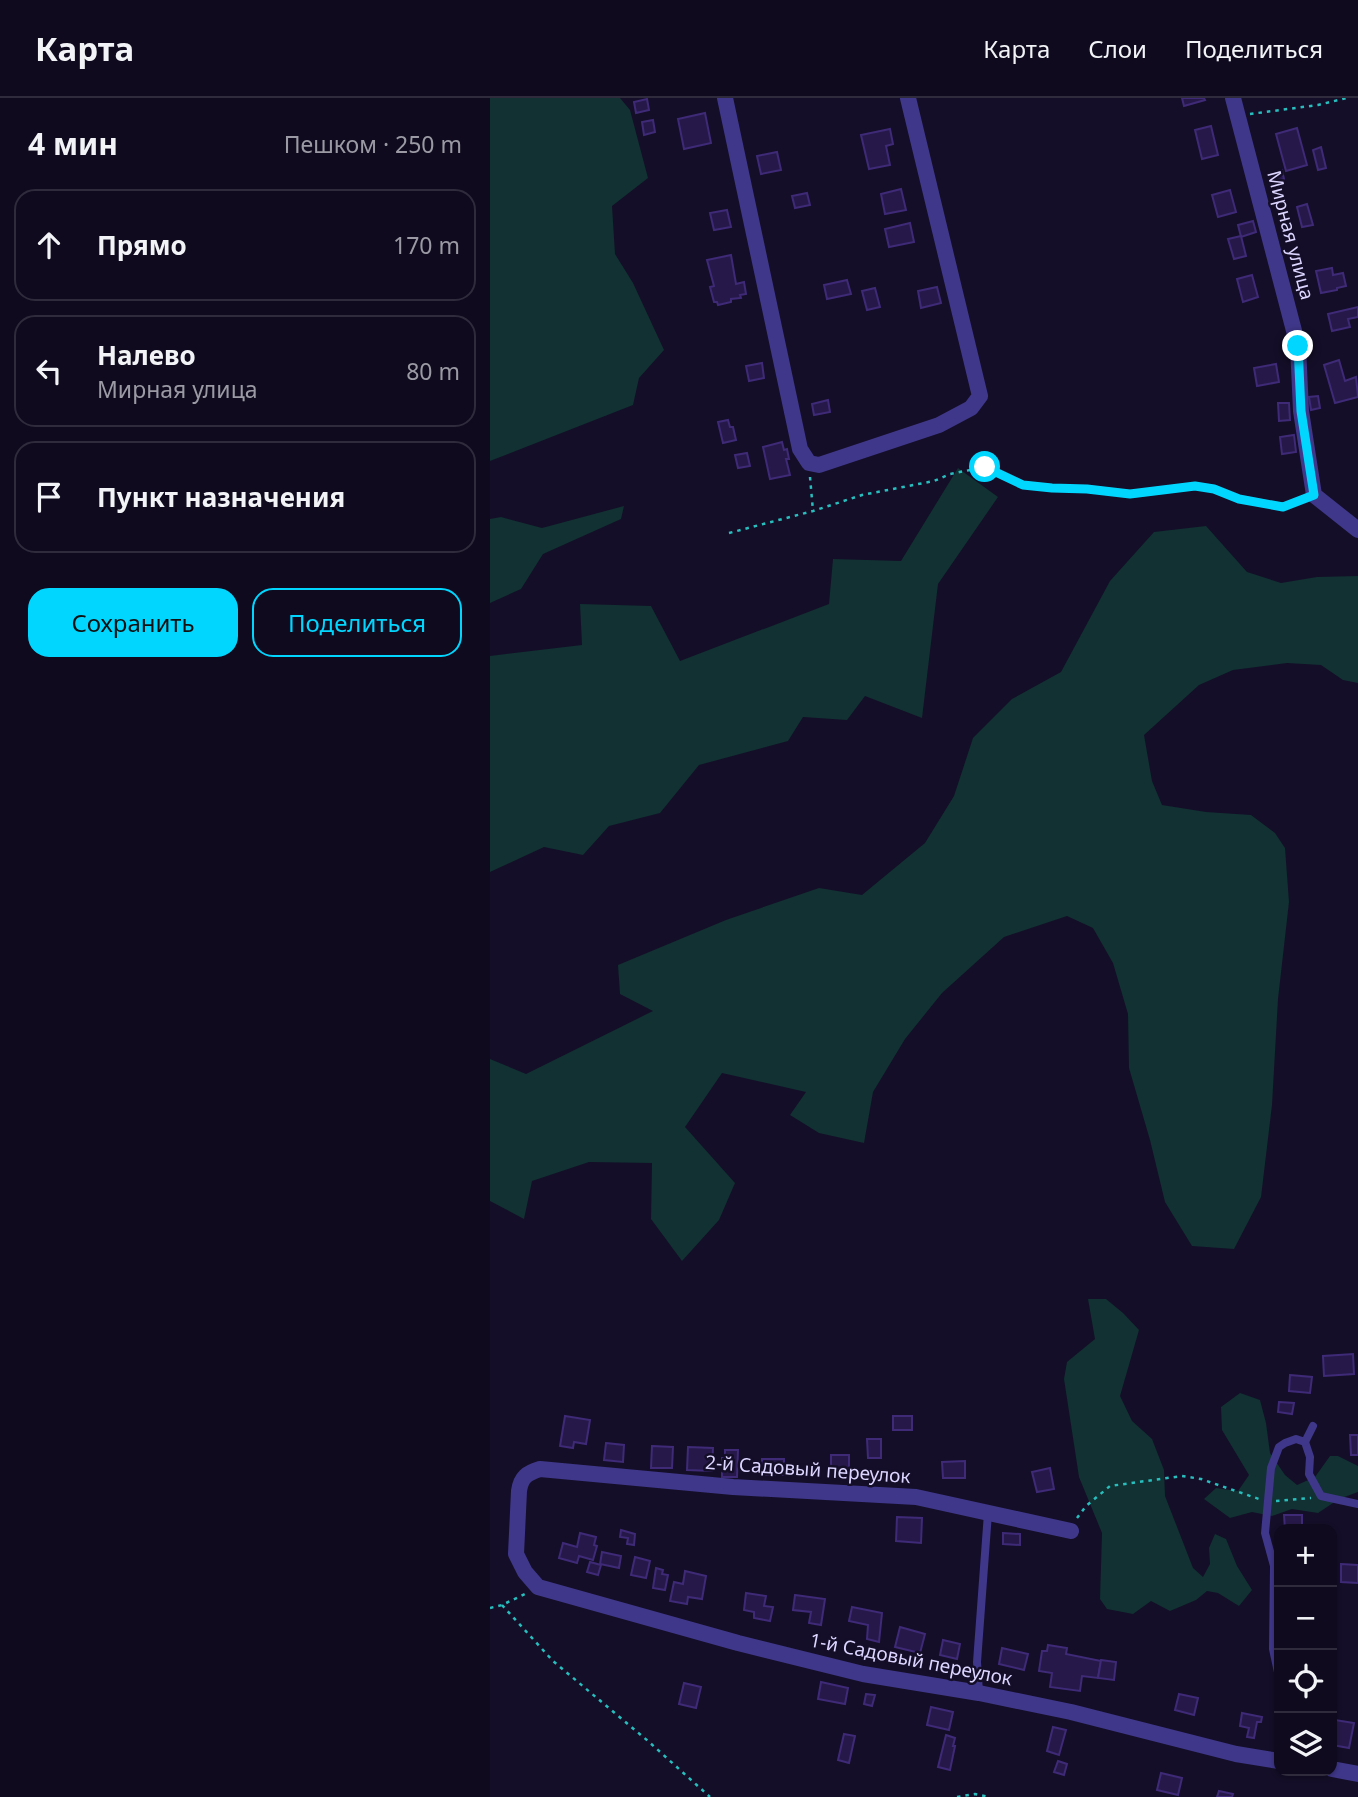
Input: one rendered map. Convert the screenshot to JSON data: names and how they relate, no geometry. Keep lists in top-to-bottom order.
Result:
{
  "streets": {
    "street": ["Мирная улица", "2-й Садовый переулок", "1-й Садовый переулок"]
  },
  "crossings": [
    ["2-й Садовый переулок", "1-й Садовый переулок"]
  ],
  "page": {
    "header": "Карта",
    "nav": ["Карта", "Слои", "Поделиться"],
    "heading": ["4 мин", "Пешком · 250 m"],
    "list": [
      ["Прямо", "170 m"],
      ["Налево", "Мирная улица", "80 m"],
      "Пункт назначения"
    ],
    "buttons": ["Сохранить", "Поделиться"],
    "map_buttons": ["+", "−"]
  }
}
